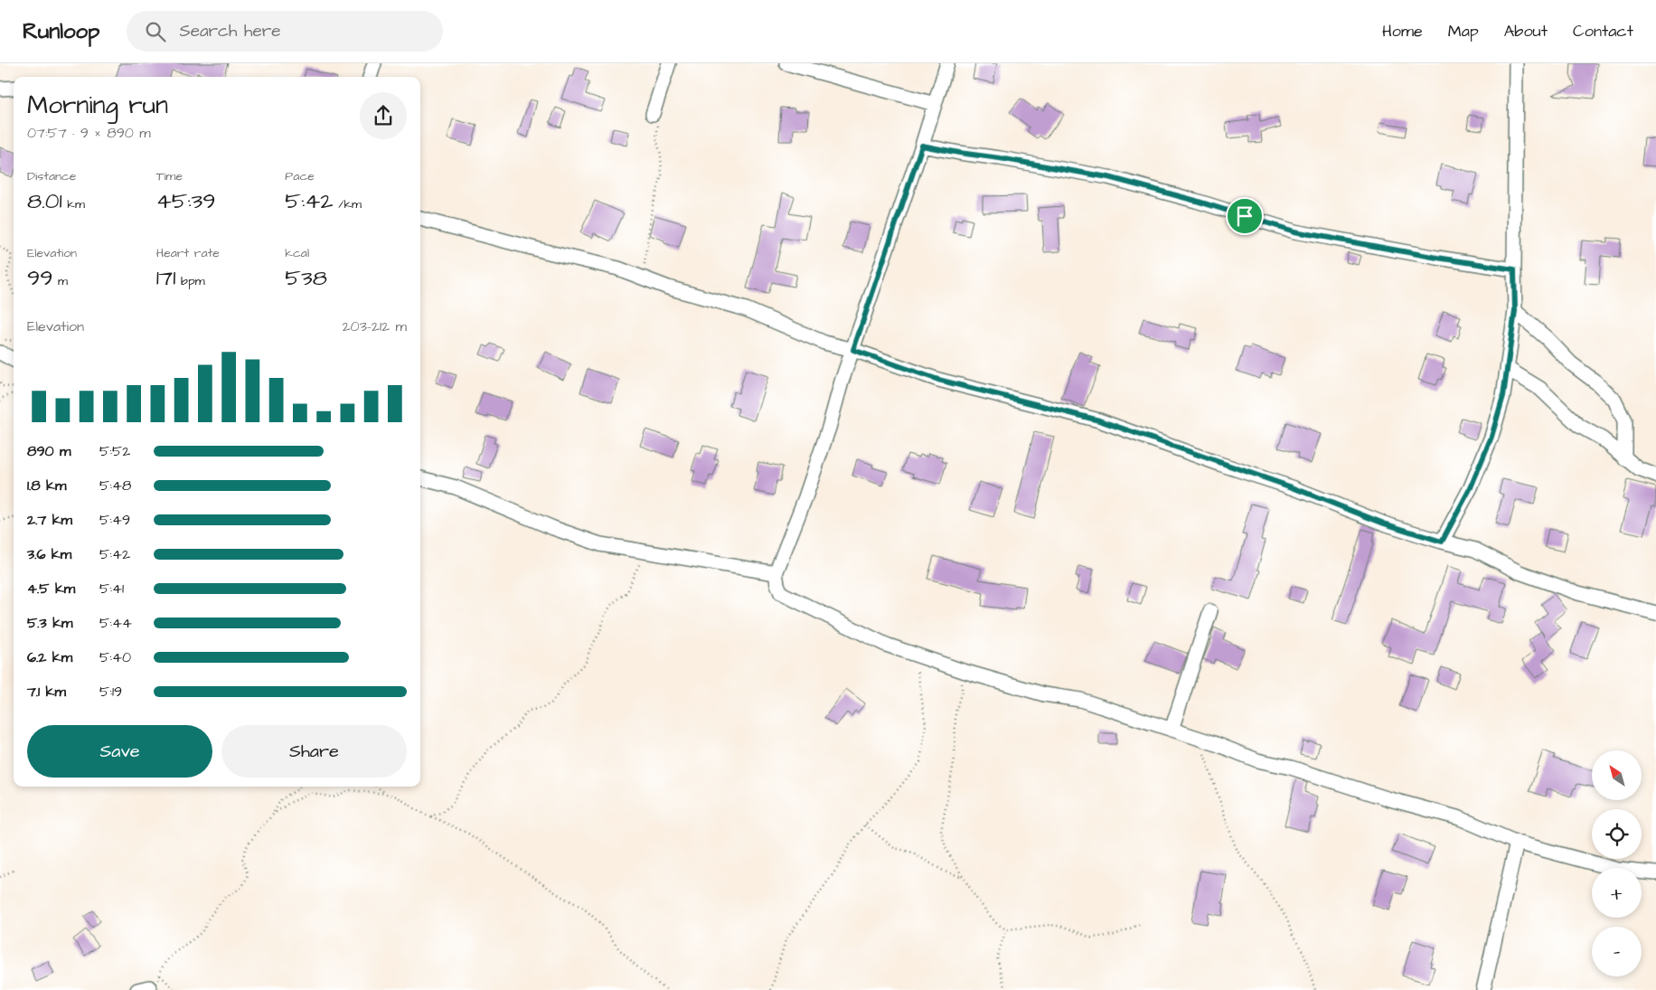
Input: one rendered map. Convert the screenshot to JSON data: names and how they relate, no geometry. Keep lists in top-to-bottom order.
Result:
{
  "north": "top left",
  "page": {
    "header": "Runloop",
    "search": "Search here",
    "nav": [
      "Home",
      "Map",
      "About",
      "Contact"
    ],
    "heading": ["Morning run", "07:57 · 9 × 890 m"],
    "stats": [
      ["Distance", "8.01 km"],
      ["Time", "45:39"],
      ["Pace", "5:42 /km"],
      ["Elevation", "99 m"],
      ["Heart rate", "171 bpm"],
      ["kcal", "538"]
    ],
    "chart": ["Elevation", "203–212 m"],
    "list": [
      {
        "name": "890 m",
        "note": "5:52"
      },
      {
        "name": "1.8 km",
        "note": "5:48"
      },
      {
        "name": "2.7 km",
        "note": "5:49"
      },
      {
        "name": "3.6 km",
        "note": "5:42"
      },
      {
        "name": "4.5 km",
        "note": "5:41"
      },
      {
        "name": "5.3 km",
        "note": "5:44"
      },
      {
        "name": "6.2 km",
        "note": "5:40"
      },
      {
        "name": "7.1 km",
        "note": "5:19"
      }
    ],
    "buttons": ["Save", "Share"],
    "map_buttons": ["+", "−"]
  }
}
